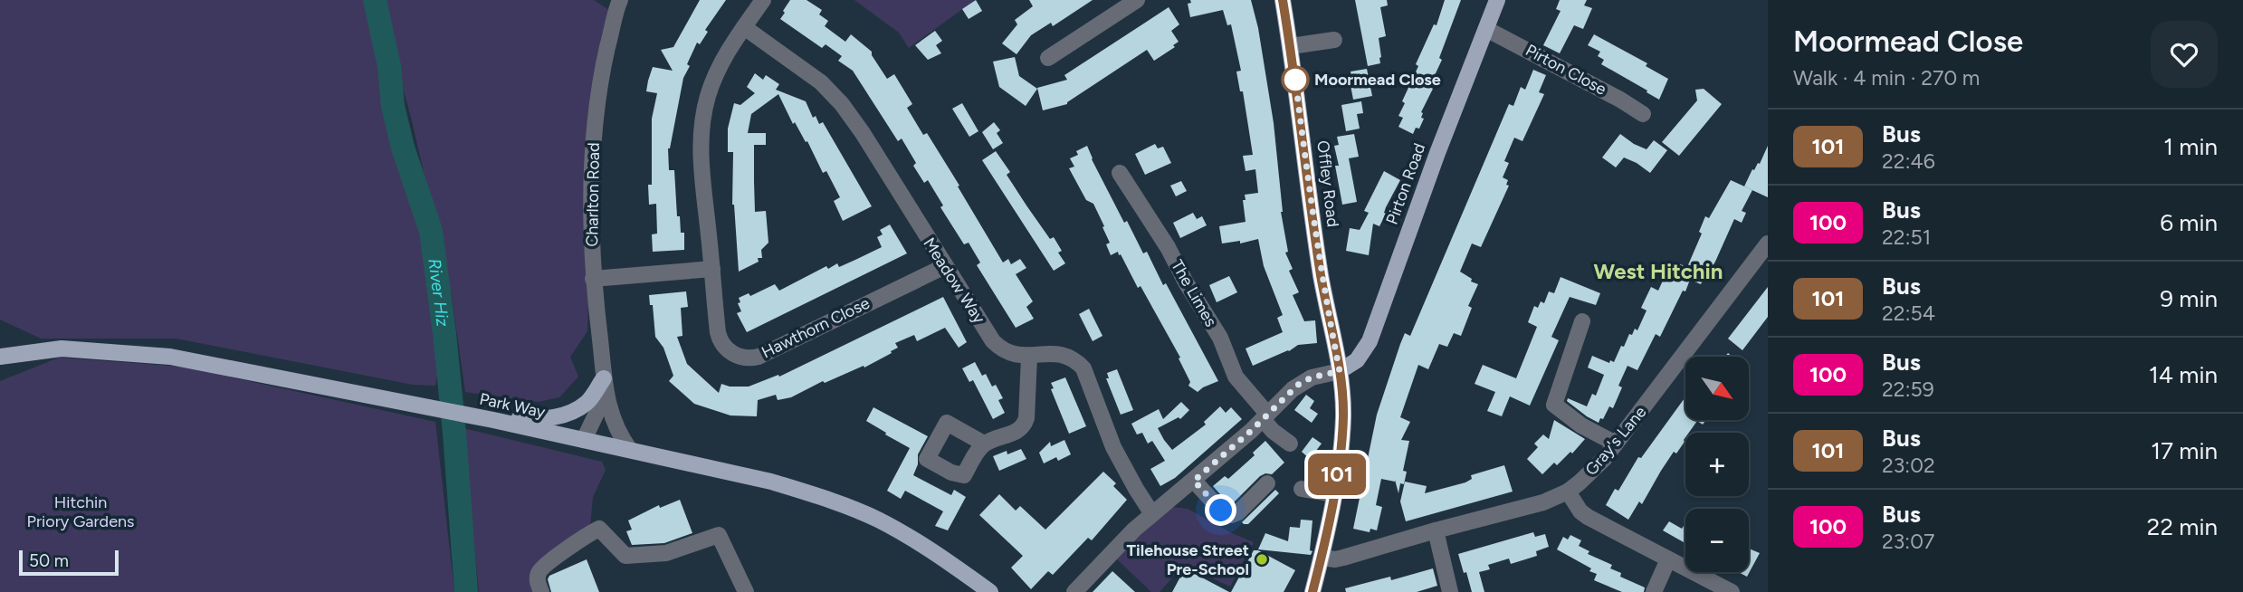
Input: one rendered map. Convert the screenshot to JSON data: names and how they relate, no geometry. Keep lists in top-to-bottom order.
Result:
{
  "streets": {
    "main road": ["Offley Road", "Pirton Road", "Park Way"],
    "street": [
      "Pirton Close",
      "Charlton Road",
      "Meadow Way",
      "The Limes",
      "Hawthorn Close",
      "Gray's Lane"
    ]
  },
  "crossings": [
    ["Pirton Close", "Pirton Road"],
    ["Offley Road", "Pirton Road"],
    ["Offley Road", "Gray's Lane"],
    ["Charlton Road", "Park Way"],
    ["Meadow Way", "Hawthorn Close"]
  ],
  "districts": ["West Hitchin"],
  "water": ["River Hiz"],
  "parks": ["Hitchin Priory Gardens"],
  "places": ["Moormead Close", "Tilehouse Street Pre-School"],
  "lines": ["bus line 101"],
  "scale_bar": "50 m",
  "north": "bottom right",
  "page": {
    "on_map": "101",
    "heading": ["Moormead Close", "Walk · 4 min · 270 m"],
    "list": [
      {
        "mark": "101",
        "name": "Bus",
        "note": "22:46",
        "value": "1 min"
      },
      {
        "mark": "100",
        "name": "Bus",
        "note": "22:51",
        "value": "6 min"
      },
      {
        "mark": "101",
        "name": "Bus",
        "note": "22:54",
        "value": "9 min"
      },
      {
        "mark": "100",
        "name": "Bus",
        "note": "22:59",
        "value": "14 min"
      },
      {
        "mark": "101",
        "name": "Bus",
        "note": "23:02",
        "value": "17 min"
      },
      {
        "mark": "100",
        "name": "Bus",
        "note": "23:07",
        "value": "22 min"
      }
    ],
    "map_buttons": ["+", "−"],
    "scale": "50 m"
  }
}
